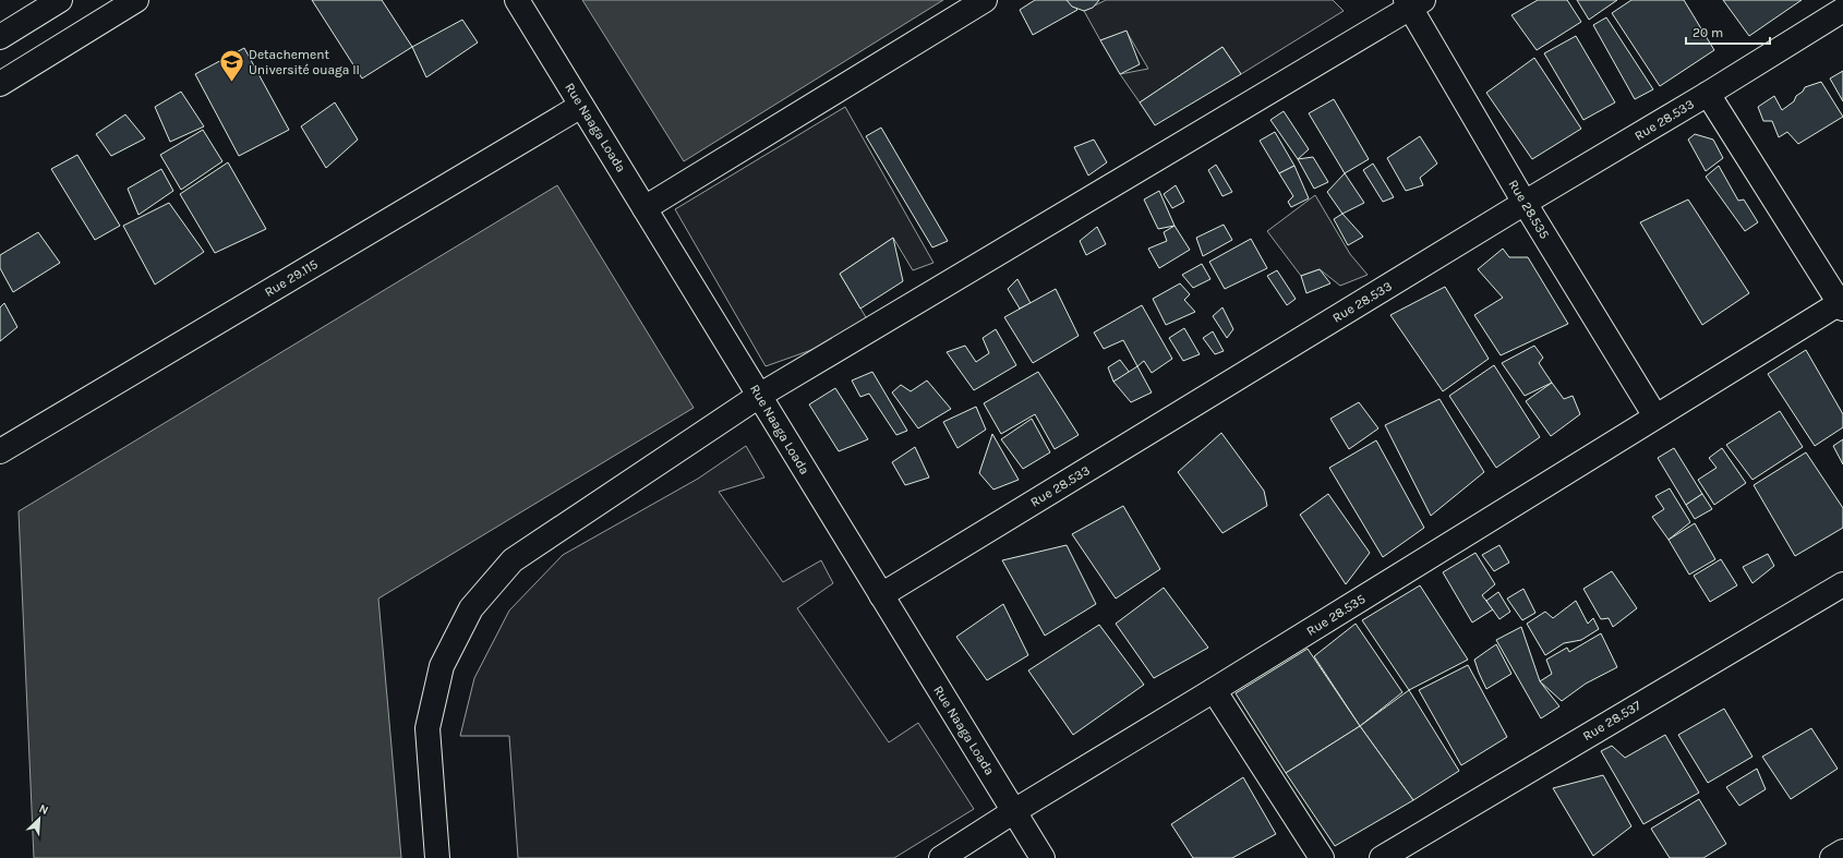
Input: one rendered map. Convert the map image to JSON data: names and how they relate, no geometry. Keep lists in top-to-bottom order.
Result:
{
  "streets": {
    "street": [
      "Rue 28.533",
      "Rue Naaga Loada",
      "Rue 28.535",
      "Rue 29.115",
      "Rue 28.537"
    ]
  },
  "crossings": [
    ["Rue 28.533", "Rue Naaga Loada"],
    ["Rue 28.533", "Rue 28.535"],
    ["Rue Naaga Loada", "Rue 28.535"],
    ["Rue Naaga Loada", "Rue 29.115"]
  ],
  "places": {
    "school or university": ["Detachement Université ouaga II"]
  },
  "scale_bar": "20 m",
  "north": "top right"
}
